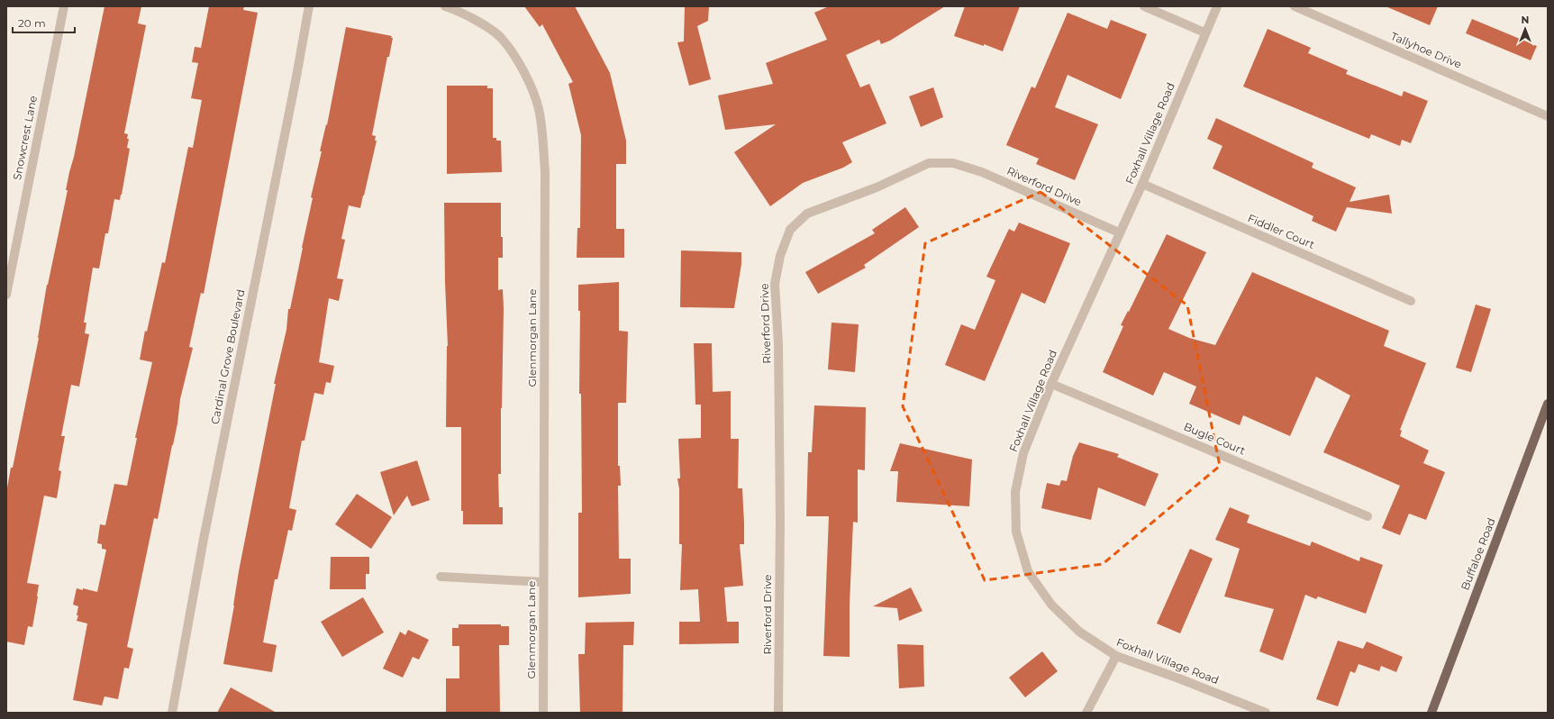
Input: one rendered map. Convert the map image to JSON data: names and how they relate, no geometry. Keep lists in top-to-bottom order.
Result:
{
  "streets": {
    "main road": ["Buffaloe Road"],
    "street": [
      "Tallyhoe Drive",
      "Foxhall Village Road",
      "Snowcrest Lane",
      "Riverford Drive",
      "Fiddler Court",
      "Glenmorgan Lane",
      "Cardinal Grove Boulevard",
      "Bugle Court"
    ]
  },
  "crossings": [
    ["Foxhall Village Road", "Riverford Drive"],
    ["Foxhall Village Road", "Fiddler Court"],
    ["Foxhall Village Road", "Bugle Court"]
  ],
  "scale_bar": "20 m",
  "north": "top"
}
